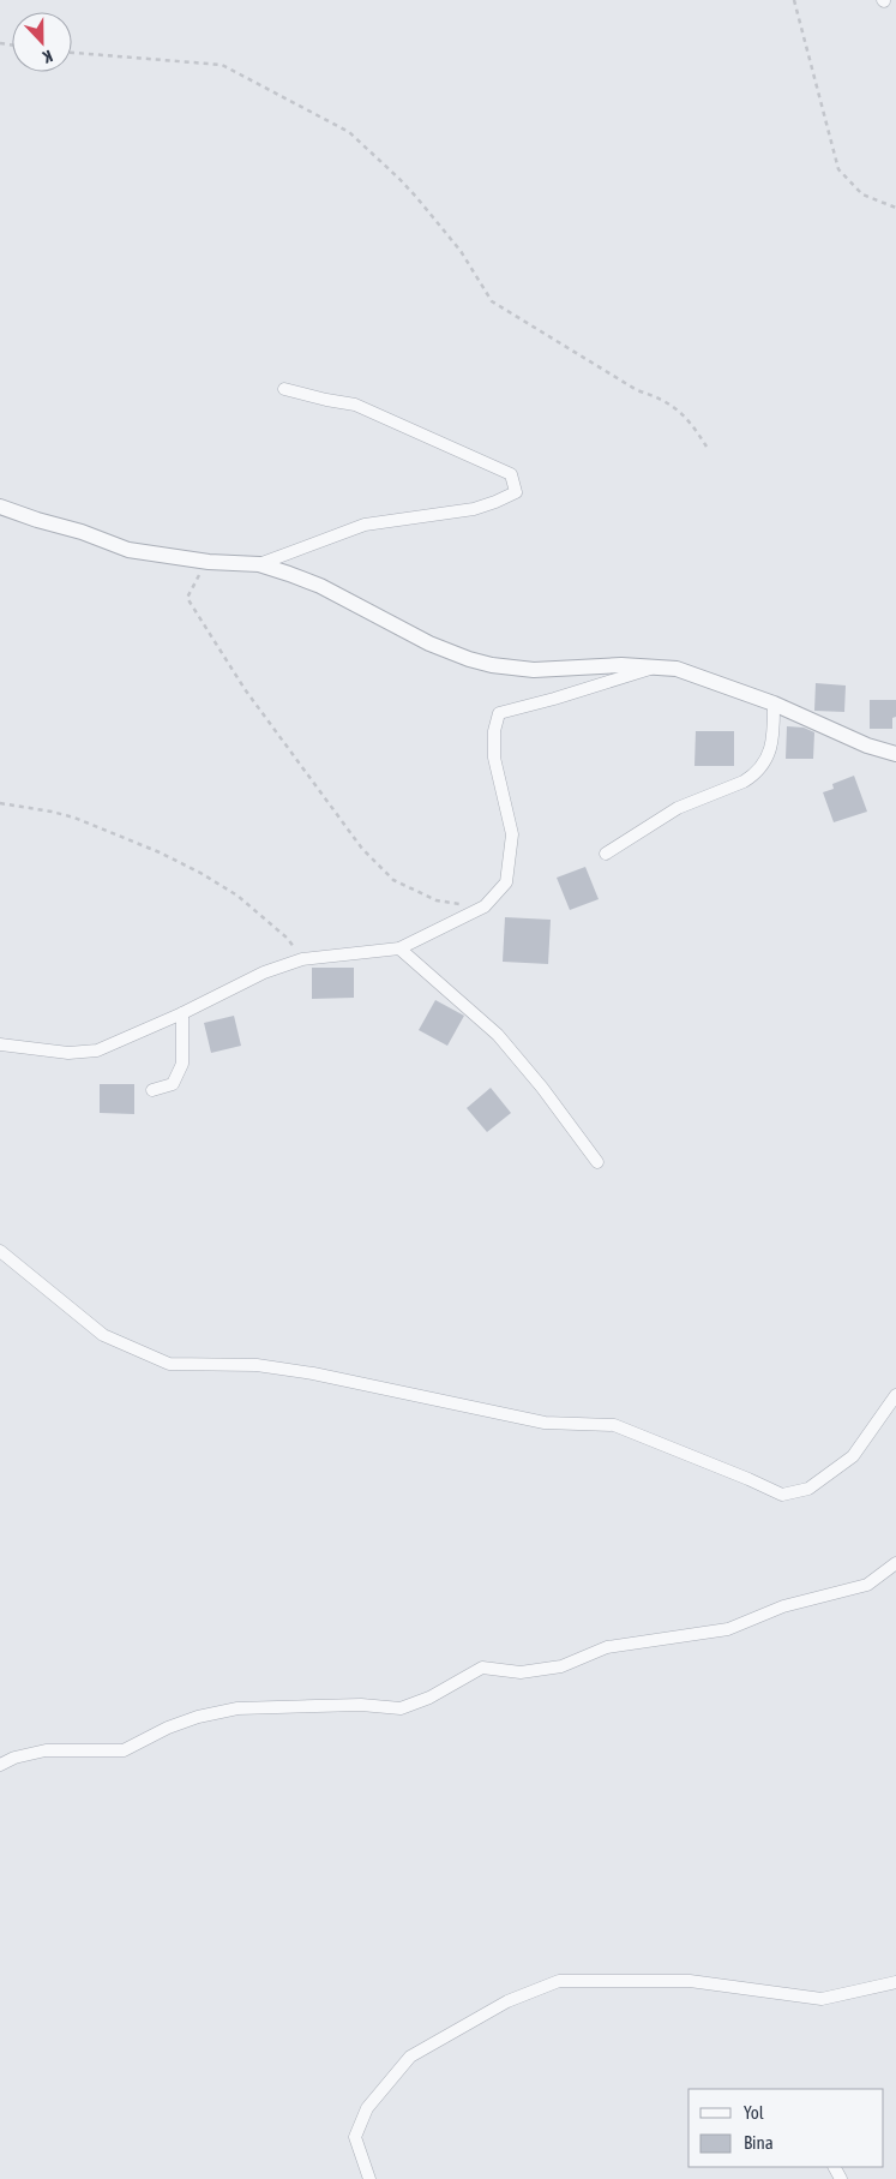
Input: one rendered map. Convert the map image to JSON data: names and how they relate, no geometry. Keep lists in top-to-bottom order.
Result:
{
  "legend": ["Yol", "Bina"],
  "north": "bottom"
}
